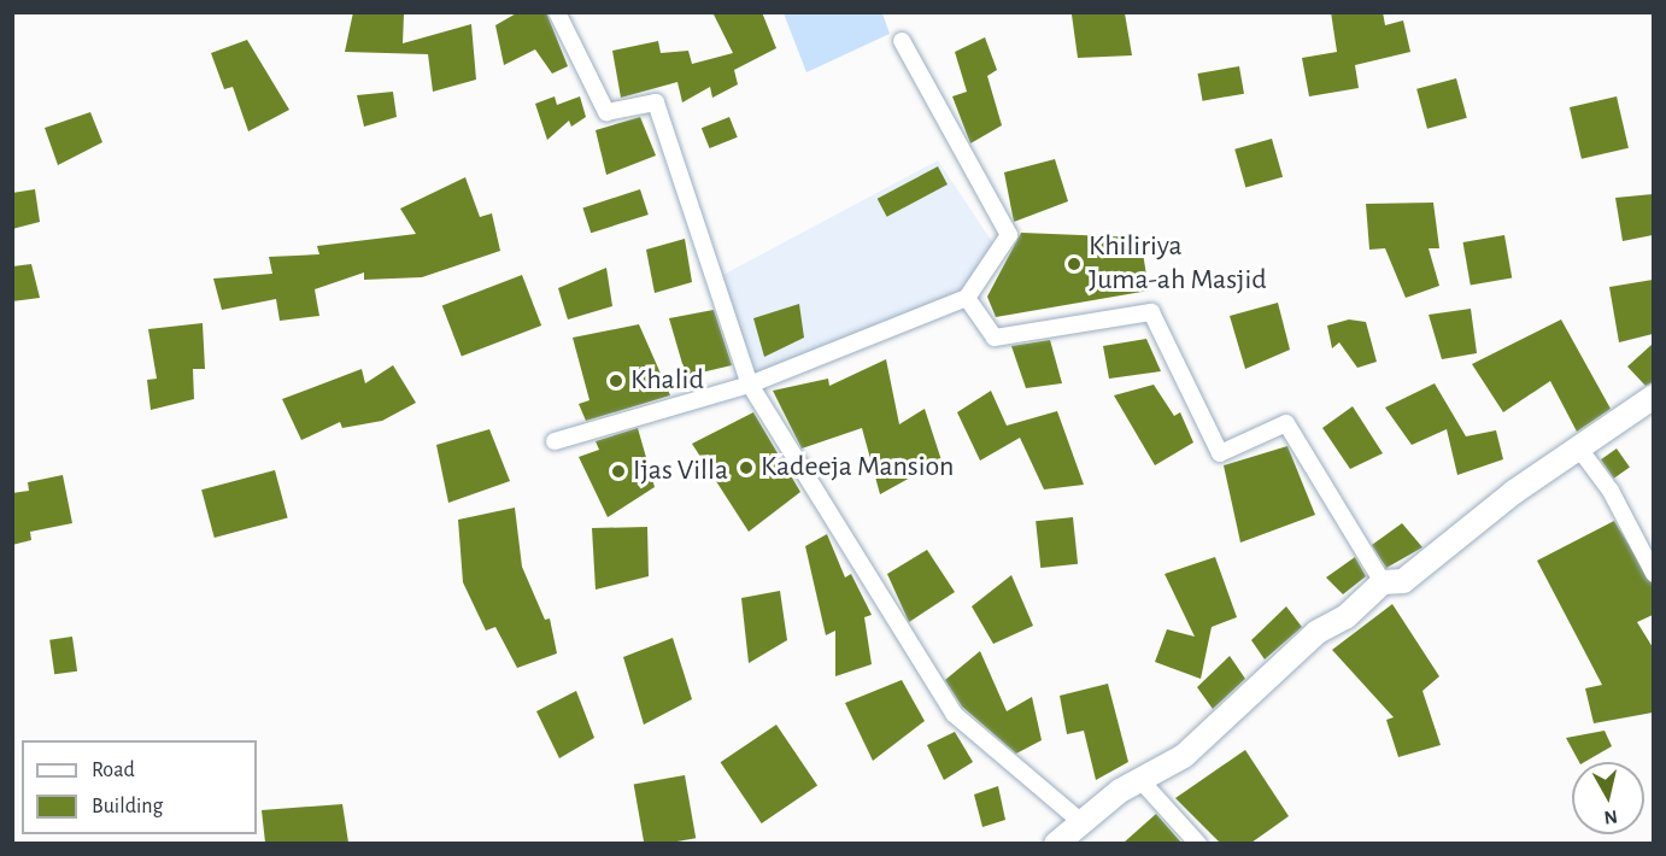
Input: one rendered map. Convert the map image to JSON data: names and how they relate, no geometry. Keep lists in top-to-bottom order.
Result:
{
  "places": [
    "Khiliriya Juma-ah Masjid",
    "Khalid",
    "Kadeeja Mansion",
    "Ijas Villa"
  ],
  "legend": ["Road", "Building"],
  "north": "bottom"
}
